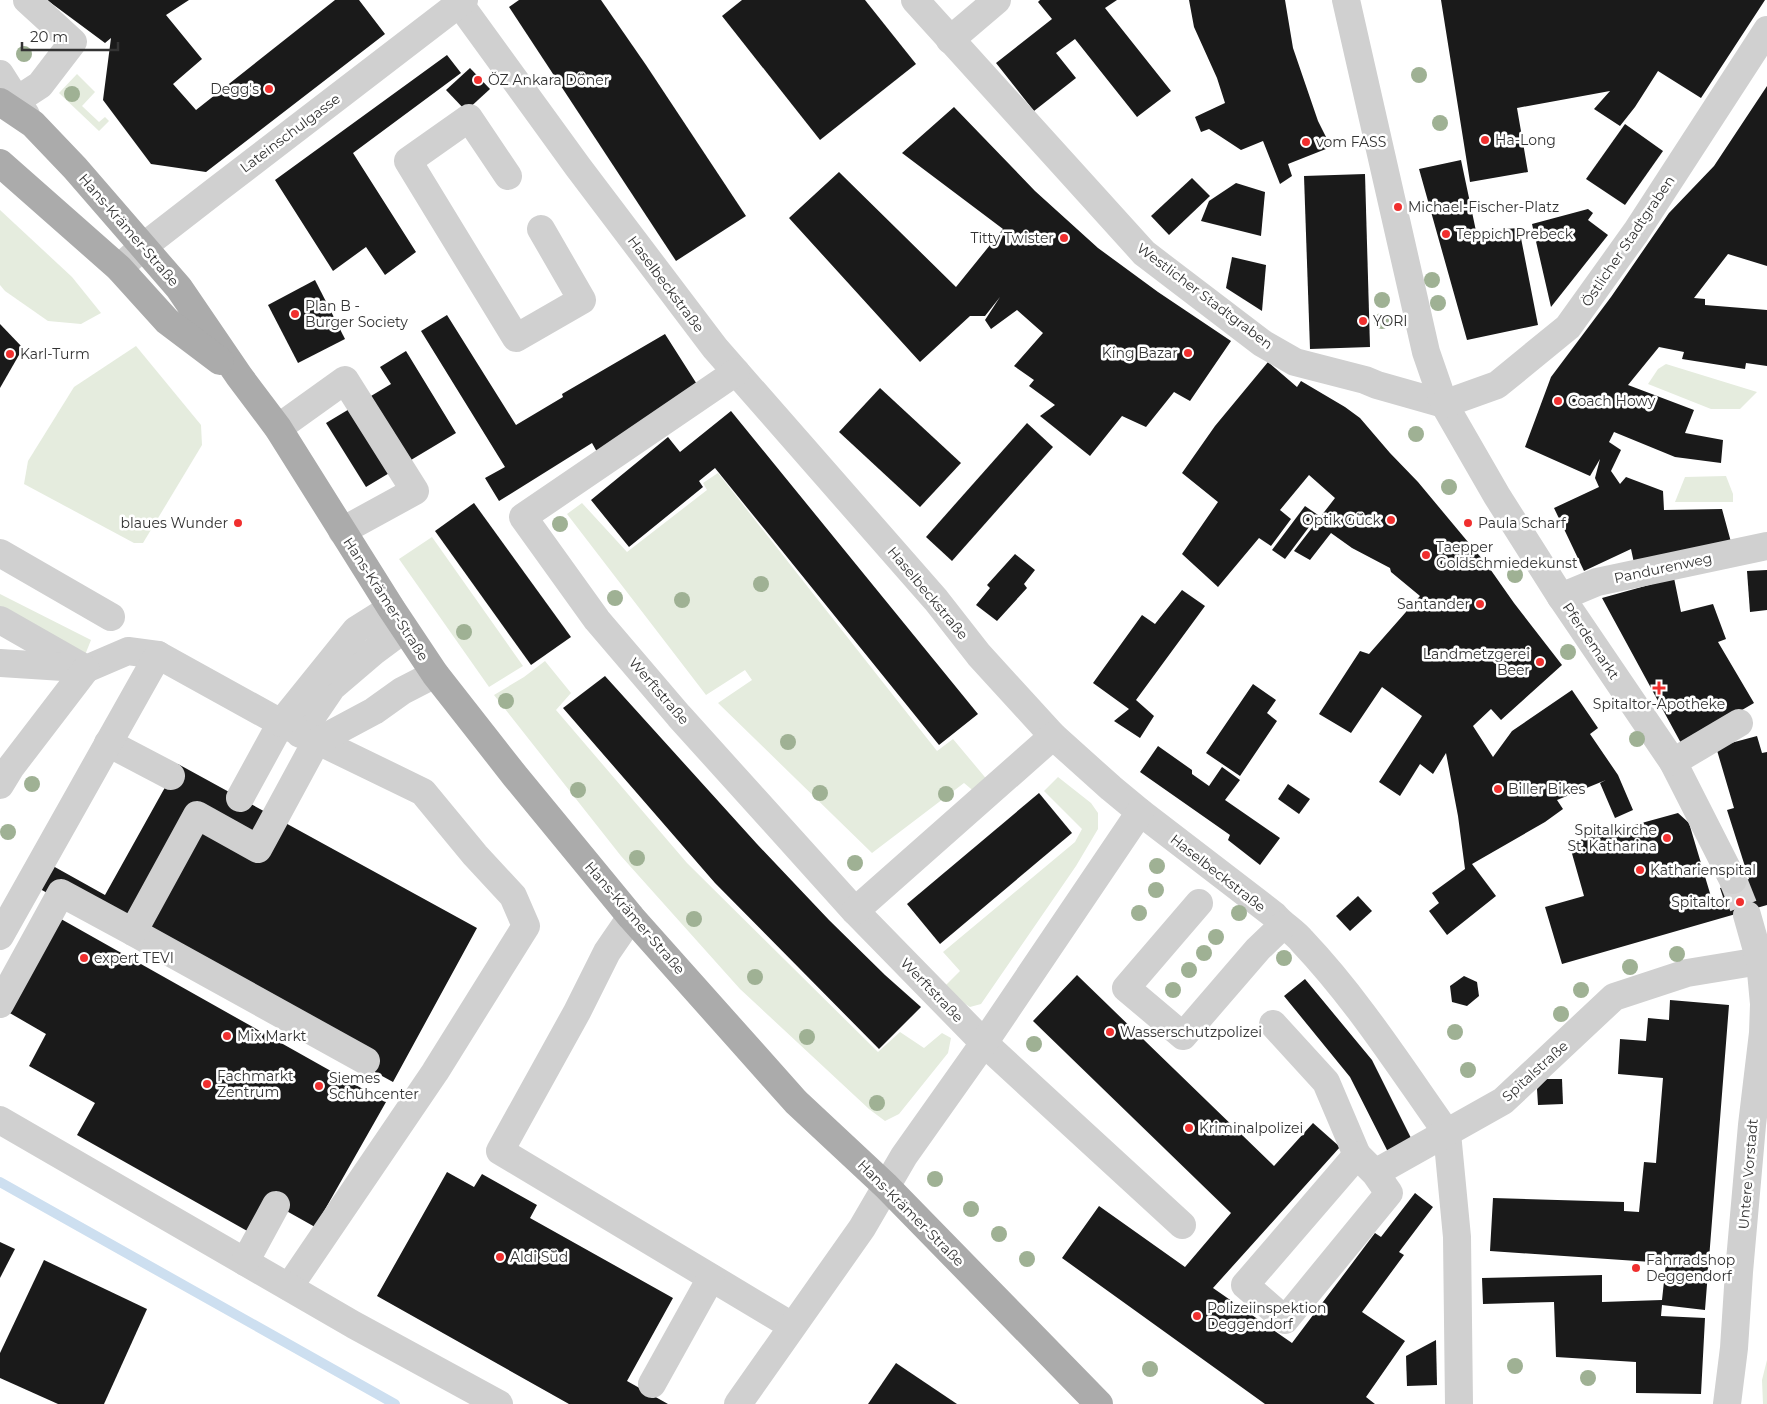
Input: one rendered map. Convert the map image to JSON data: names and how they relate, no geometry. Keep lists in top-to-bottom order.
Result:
{
  "streets": {
    "main road": ["Hans-Krämer-Straße"],
    "street": [
      "Lateinschulgasse",
      "Östlicher Stadtgraben",
      "Haselbeckstraße",
      "Westlicher Stadtgraben",
      "Pandurenweg",
      "Pferdemarkt",
      "Werftstraße",
      "Spitalstraße",
      "Untere Vorstadt"
    ]
  },
  "crossings": [
    ["Lateinschulgasse", "Hans-Krämer-Straße"],
    ["Lateinschulgasse", "Haselbeckstraße"],
    ["Östlicher Stadtgraben", "Westlicher Stadtgraben"],
    ["Östlicher Stadtgraben", "Pferdemarkt"],
    ["Haselbeckstraße", "Werftstraße"],
    ["Haselbeckstraße", "Spitalstraße"],
    ["Westlicher Stadtgraben", "Pferdemarkt"],
    ["Pandurenweg", "Pferdemarkt"],
    ["Spitalstraße", "Untere Vorstadt"]
  ],
  "places": {
    "other": [
      "ÖZ Ankara Döner",
      "Degg's",
      "Ha-Long",
      "vom FASS",
      "Michael-Fischer-Platz",
      "Teppich Prebeck",
      "Titty Twister",
      "Plan B - Burger Society",
      "YORI",
      "King Bazar",
      "Karl-Turm",
      "Coach Howy",
      "Optik Gück",
      "blaues Wunder",
      "Paula Scharf",
      "Taepper Goldschmiedekunst",
      "Santander",
      "Landmetzgerei Beer",
      "Biller Bikes",
      "Spitalkirche St. Katharina",
      "Katharienspital",
      "Spitaltor",
      "expert TEVI",
      "Wasserschutzpolizei",
      "Mix Markt",
      "Fachmarkt Zentrum",
      "Siemes Schuhcenter",
      "Kriminalpolizei",
      "Aldi Süd",
      "Fahrradshop Deggendorf",
      "Polizeiinspektion Deggendorf"
    ],
    "health": ["Spitaltor-Apotheke"]
  },
  "scale_bar": "20 m"
}
